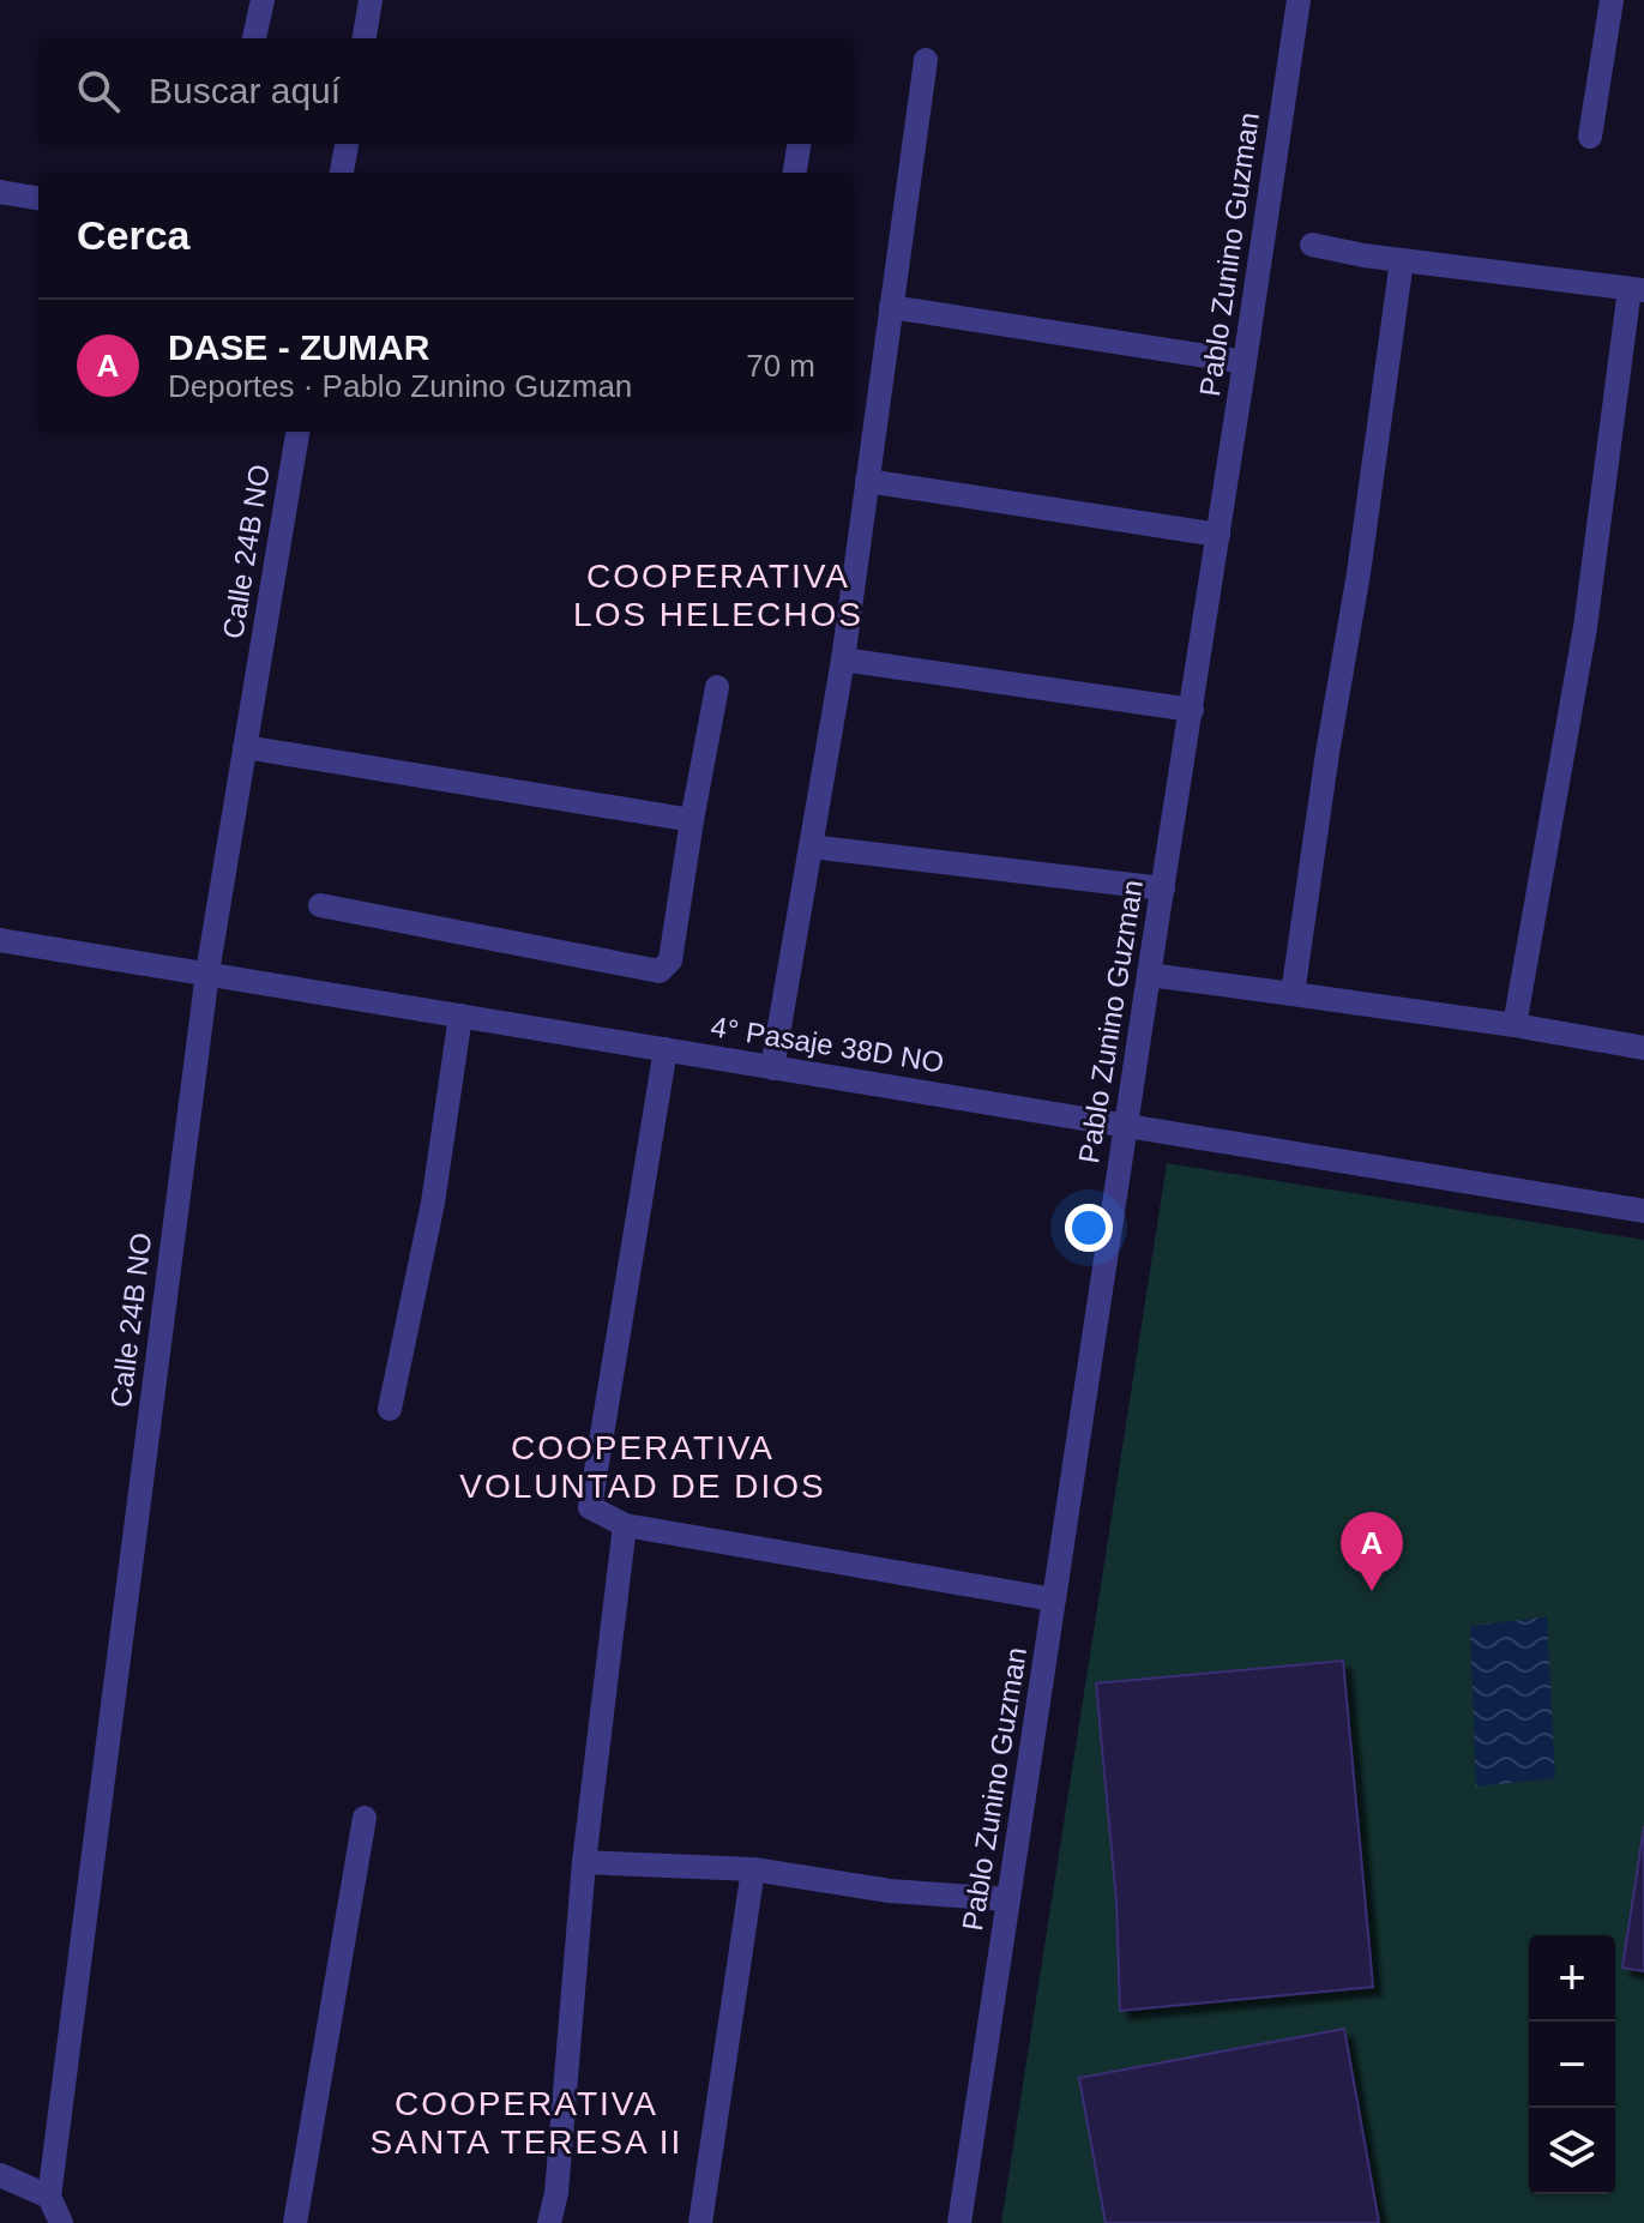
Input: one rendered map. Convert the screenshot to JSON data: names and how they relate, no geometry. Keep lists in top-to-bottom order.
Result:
{
  "streets": {
    "street": ["Pablo Zunino Guzman", "Calle 24B NO", "4° Pasaje 38D NO"]
  },
  "crossings": [
    ["Pablo Zunino Guzman", "4° Pasaje 38D NO"],
    ["Calle 24B NO", "4° Pasaje 38D NO"]
  ],
  "districts": ["COOPERATIVA LOS HELECHOS", "COOPERATIVA VOLUNTAD DE DIOS", "COOPERATIVA SANTA TERESA II"],
  "page": {
    "search": "Buscar aquí",
    "heading": "Cerca",
    "list": [
      {
        "mark": "A",
        "name": "DASE - ZUMAR",
        "note": "Deportes · Pablo Zunino Guzman",
        "value": "70 m"
      }
    ],
    "pins": "A",
    "map_buttons": ["+", "−"]
  }
}
